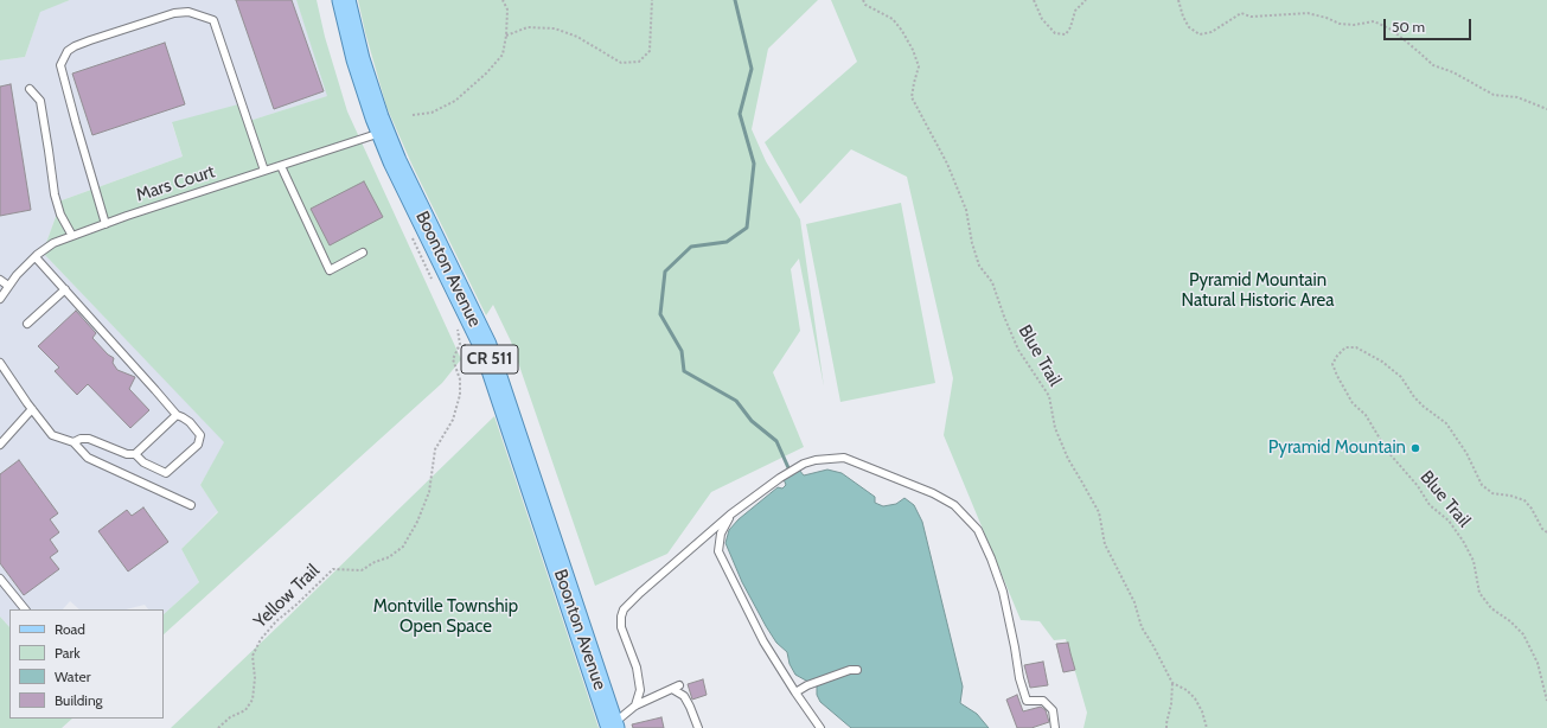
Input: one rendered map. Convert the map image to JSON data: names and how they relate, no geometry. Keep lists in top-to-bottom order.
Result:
{
  "streets": {
    "main road": ["Boonton Avenue", "CR 511"],
    "lane": ["Mars Court"],
    "path": ["Blue Trail", "Yellow Trail"]
  },
  "crossings": [
    ["Mars Court", "Boonton Avenue"]
  ],
  "parks": ["Pyramid Mountain Natural Historic Area", "Montville Township Open Space"],
  "places": ["Pyramid Mountain"],
  "legend": [
    "Road",
    "Park",
    "Water",
    "Building"
  ],
  "scale_bar": "50 m"
}
